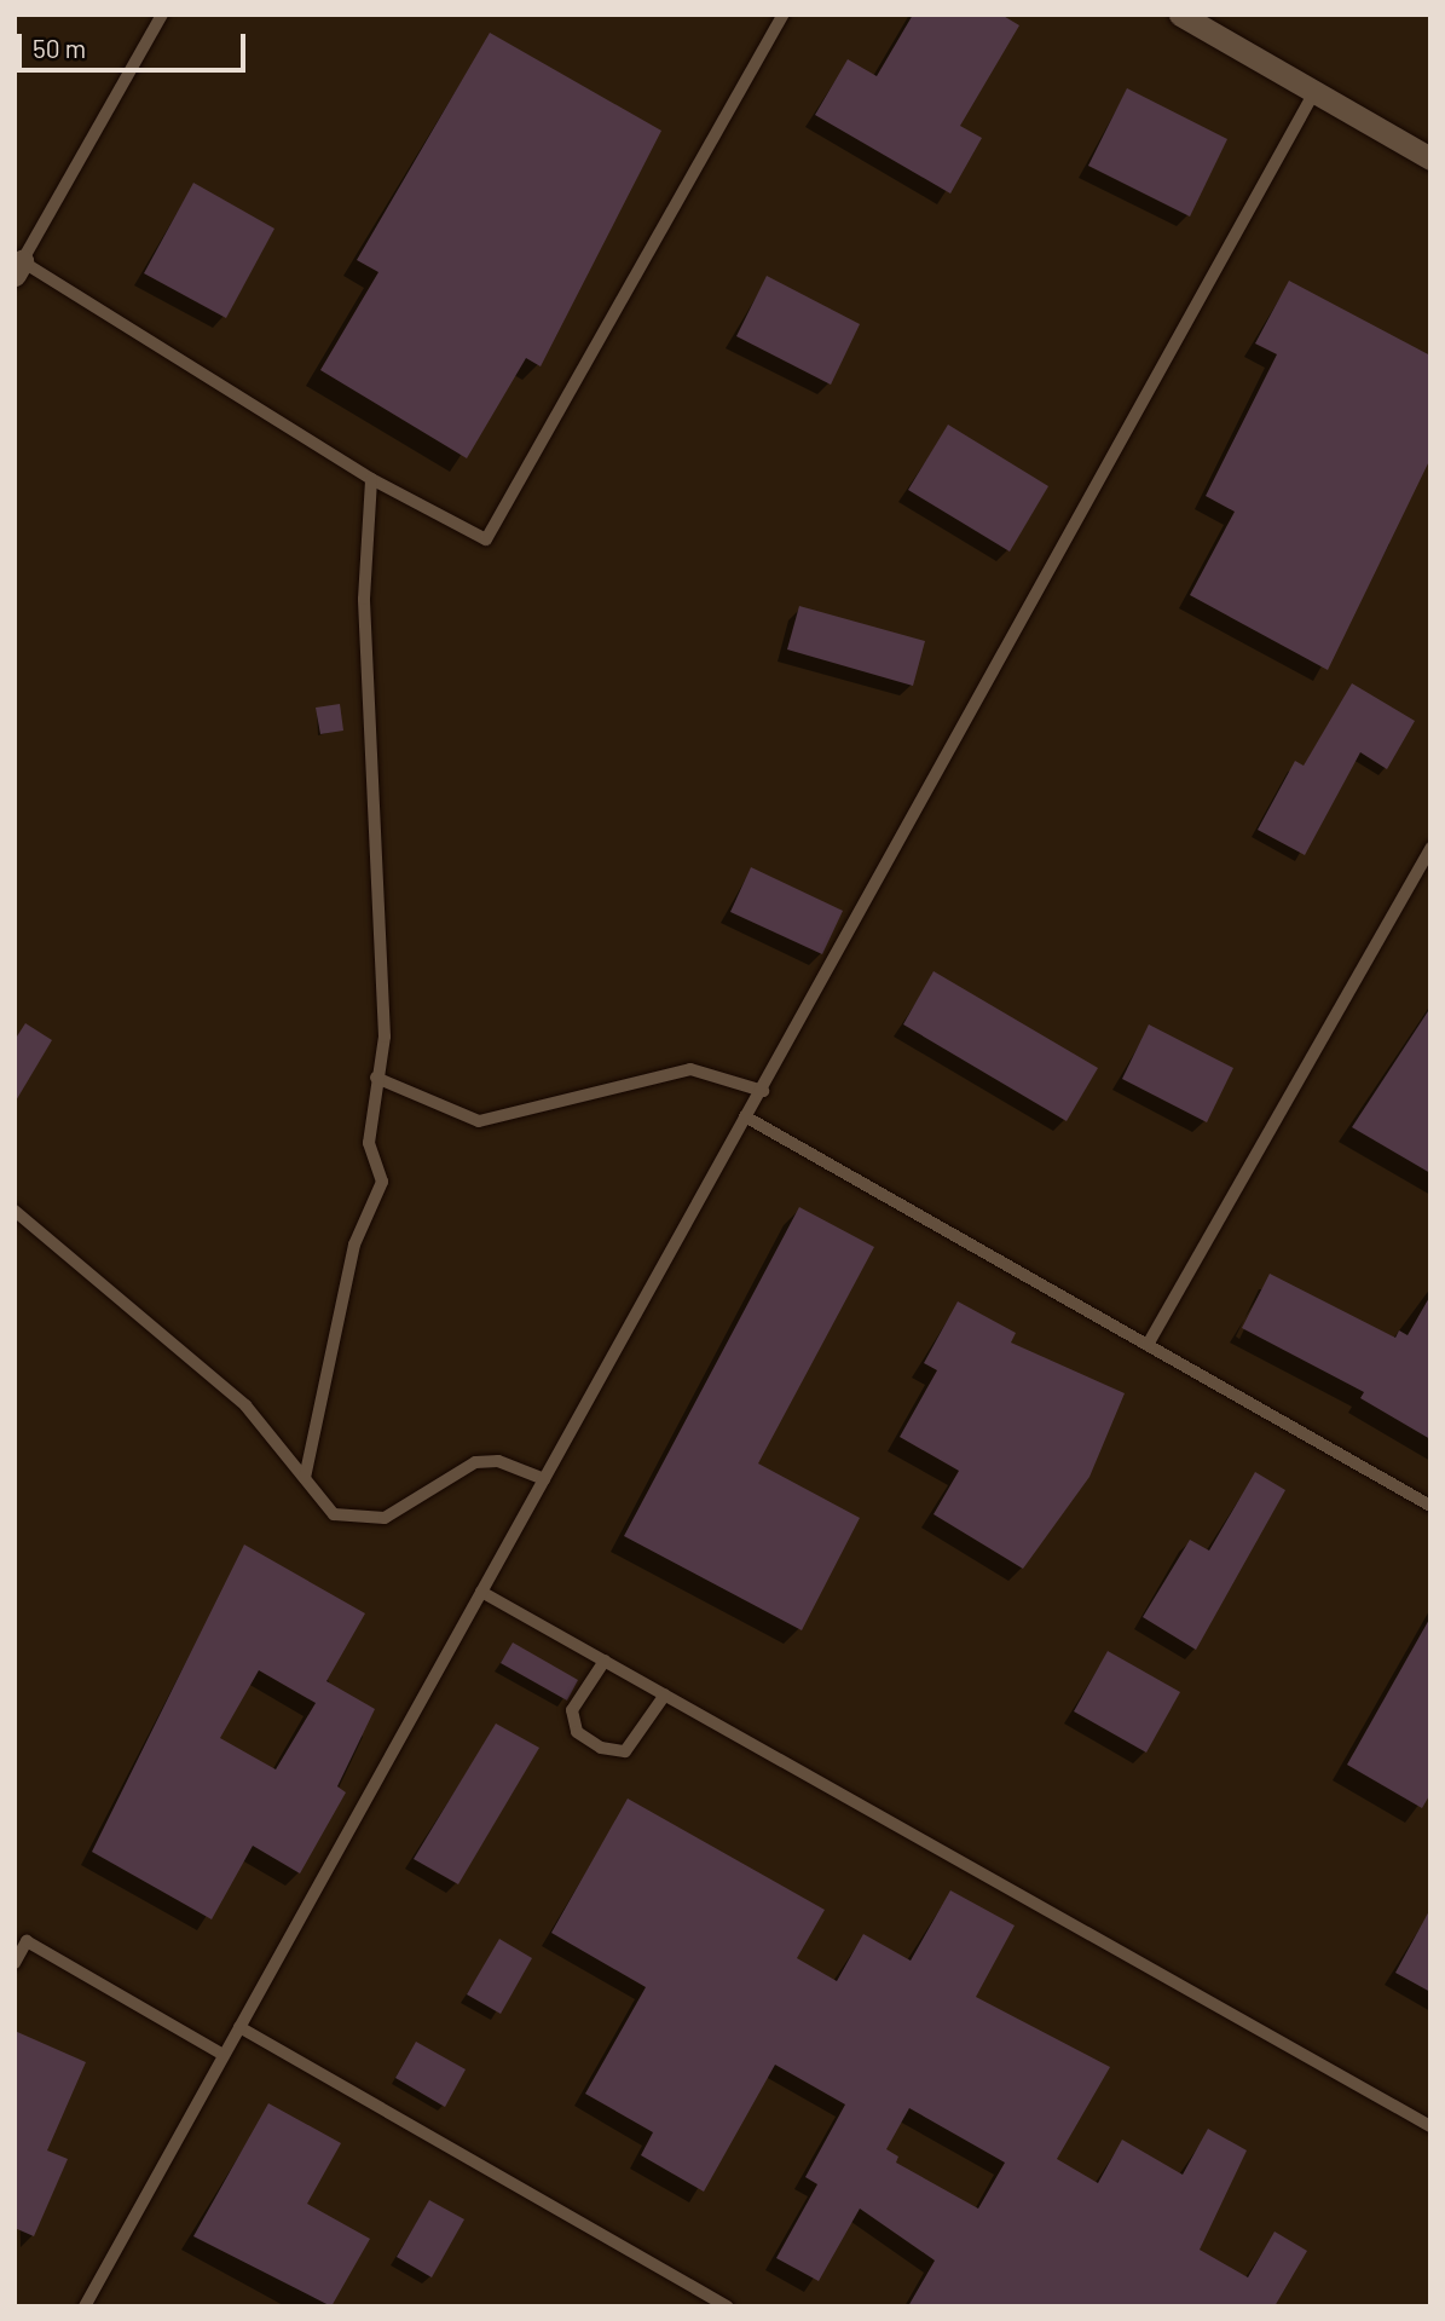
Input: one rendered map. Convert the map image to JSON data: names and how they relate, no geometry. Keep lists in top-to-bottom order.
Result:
{
  "scale_bar": "50 m"
}
